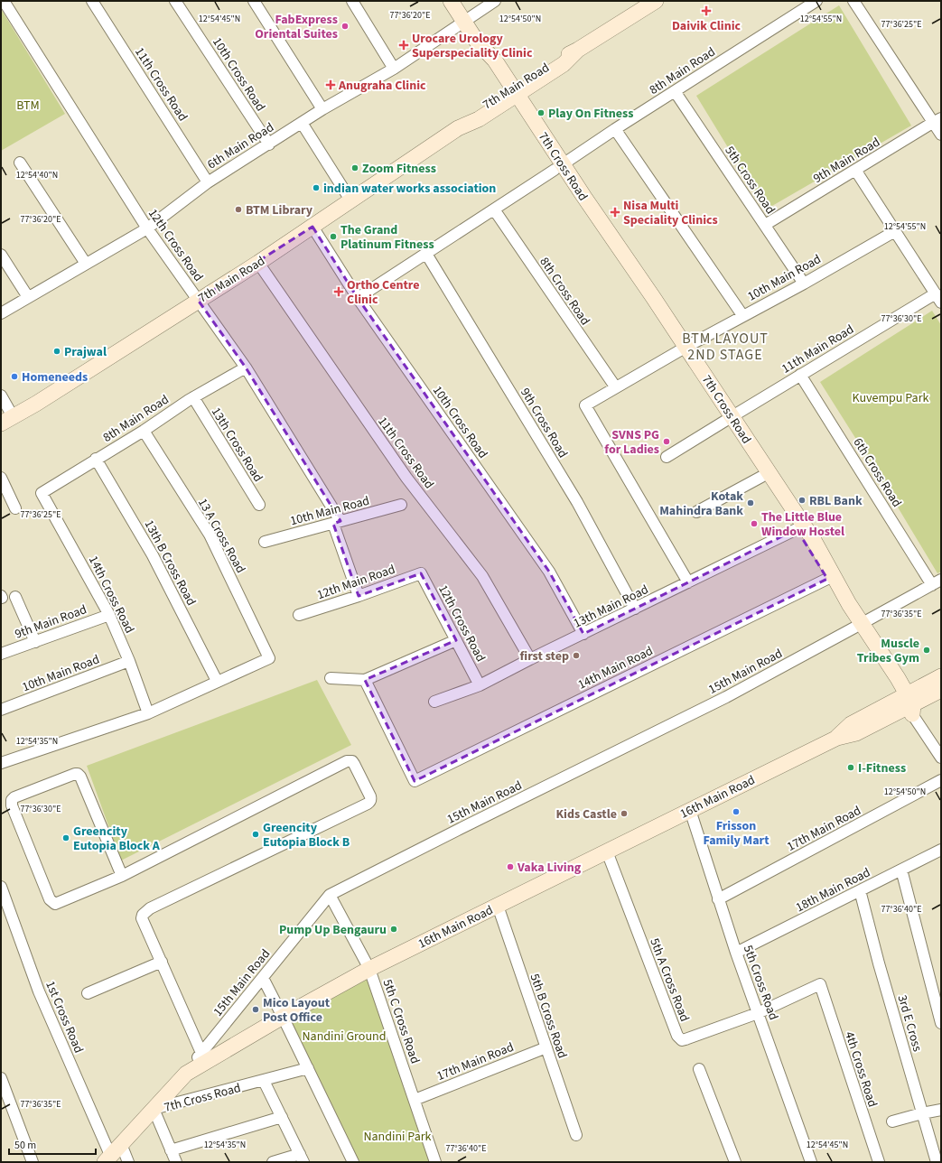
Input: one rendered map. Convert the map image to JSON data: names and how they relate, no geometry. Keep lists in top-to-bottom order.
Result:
{
  "streets": {
    "street": [
      "8th Main Road",
      "10th Cross Road",
      "11th Cross Road",
      "7th Main Road",
      "6th Main Road",
      "9th Main Road",
      "7th Cross Road",
      "5th Cross Road",
      "12th Cross Road",
      "10th Main Road",
      "8th Cross Road",
      "11th Main Road",
      "9th Cross Road",
      "13th Cross Road",
      "6th Cross Road",
      "13 A Cross Road",
      "13th B Cross Road",
      "12th Main Road",
      "14th Cross Road",
      "13th Main Road",
      "14th Main Road",
      "15th Main Road",
      "16th Main Road",
      "17th Main Road",
      "18th Main Road",
      "5th A Cross Road",
      "5th B Cross Road",
      "1st Cross Road",
      "5th C Cross Road",
      "3rd E Cross",
      "4th Cross Road"
    ]
  },
  "crossings": [
    ["8th Main Road", "10th Cross Road"],
    ["8th Main Road", "7th Cross Road"],
    ["8th Main Road", "5th Cross Road"],
    ["8th Main Road", "12th Cross Road"],
    ["8th Main Road", "8th Cross Road"],
    ["8th Main Road", "9th Cross Road"],
    ["8th Main Road", "13th Cross Road"],
    ["8th Main Road", "13 A Cross Road"],
    ["8th Main Road", "13th B Cross Road"],
    ["8th Main Road", "14th Cross Road"],
    ["10th Cross Road", "7th Main Road"],
    ["10th Cross Road", "6th Main Road"],
    ["10th Cross Road", "13th Main Road"],
    ["11th Cross Road", "7th Main Road"],
    ["11th Cross Road", "6th Main Road"],
    ["11th Cross Road", "13th Main Road"],
    ["7th Main Road", "7th Cross Road"],
    ["7th Main Road", "12th Cross Road"],
    ["6th Main Road", "7th Cross Road"],
    ["6th Main Road", "12th Cross Road"],
    ["9th Main Road", "5th Cross Road"],
    ["9th Main Road", "14th Cross Road"],
    ["7th Cross Road", "10th Main Road"],
    ["7th Cross Road", "11th Main Road"],
    ["7th Cross Road", "13th Main Road"],
    ["7th Cross Road", "14th Main Road"],
    ["7th Cross Road", "15th Main Road"],
    ["7th Cross Road", "16th Main Road"],
    ["5th Cross Road", "10th Main Road"],
    ["5th Cross Road", "16th Main Road"],
    ["5th Cross Road", "17th Main Road"],
    ["5th Cross Road", "18th Main Road"],
    ["5th Cross Road", "5th A Cross Road"],
    ["5th Cross Road", "4th Cross Road"],
    ["12th Cross Road", "10th Main Road"],
    ["12th Cross Road", "12th Main Road"],
    ["12th Cross Road", "13th Main Road"],
    ["10th Main Road", "8th Cross Road"],
    ["10th Main Road", "14th Cross Road"],
    ["10th Main Road", "13th Main Road"],
    ["11th Main Road", "6th Cross Road"],
    ["9th Cross Road", "13th Main Road"],
    ["6th Cross Road", "15th Main Road"],
    ["13 A Cross Road", "13th B Cross Road"],
    ["15th Main Road", "16th Main Road"],
    ["15th Main Road", "5th C Cross Road"],
    ["16th Main Road", "5th A Cross Road"],
    ["16th Main Road", "5th B Cross Road"],
    ["16th Main Road", "1st Cross Road"],
    ["16th Main Road", "5th C Cross Road"],
    ["17th Main Road", "5th B Cross Road"],
    ["17th Main Road", "5th C Cross Road"],
    ["18th Main Road", "3rd E Cross"],
    ["5th A Cross Road", "4th Cross Road"]
  ],
  "districts": ["BTM LAYOUT 2ND STAGE"],
  "parks": [
    "BTM",
    "Kuvempu Park",
    "Nandini Ground",
    "Nandini Park"
  ],
  "places": {
    "health": [
      "Daivik Clinic",
      "Urocare Urology Superspeciality Clinic",
      "Anugraha Clinic",
      "Nisa Multi Speciality Clinics",
      "Ortho Centre Clinic"
    ],
    "other": [
      "FabExpress Oriental Suites",
      "Play On Fitness",
      "Zoom Fitness",
      "indian water works association",
      "BTM Library",
      "The Grand Platinum Fitness",
      "Prajwal",
      "Homeneeds",
      "SVNS PG for Ladies",
      "RBL Bank",
      "Kotak Mahindra Bank",
      "The Little Blue Window Hostel",
      "Muscle Tribes Gym",
      "first step",
      "I-Fitness",
      "Frisson Family Mart",
      "Kids Castle",
      "Greencity Eutopia Block B",
      "Greencity Eutopia Block A",
      "Vaka Living",
      "Pump Up Bengauru",
      "Mico Layout Post Office"
    ]
  },
  "scale_bar": "50 m",
  "coordinates": [
    "77°36'20\"E",
    "12°54'45\"N",
    "12°54'50\"N",
    "12°54'55\"N",
    "77°36'25\"E",
    "12°54'40\"N",
    "77°36'30\"E",
    "77°36'35\"E",
    "12°54'35\"N",
    "77°36'40\"E"
  ]
}
